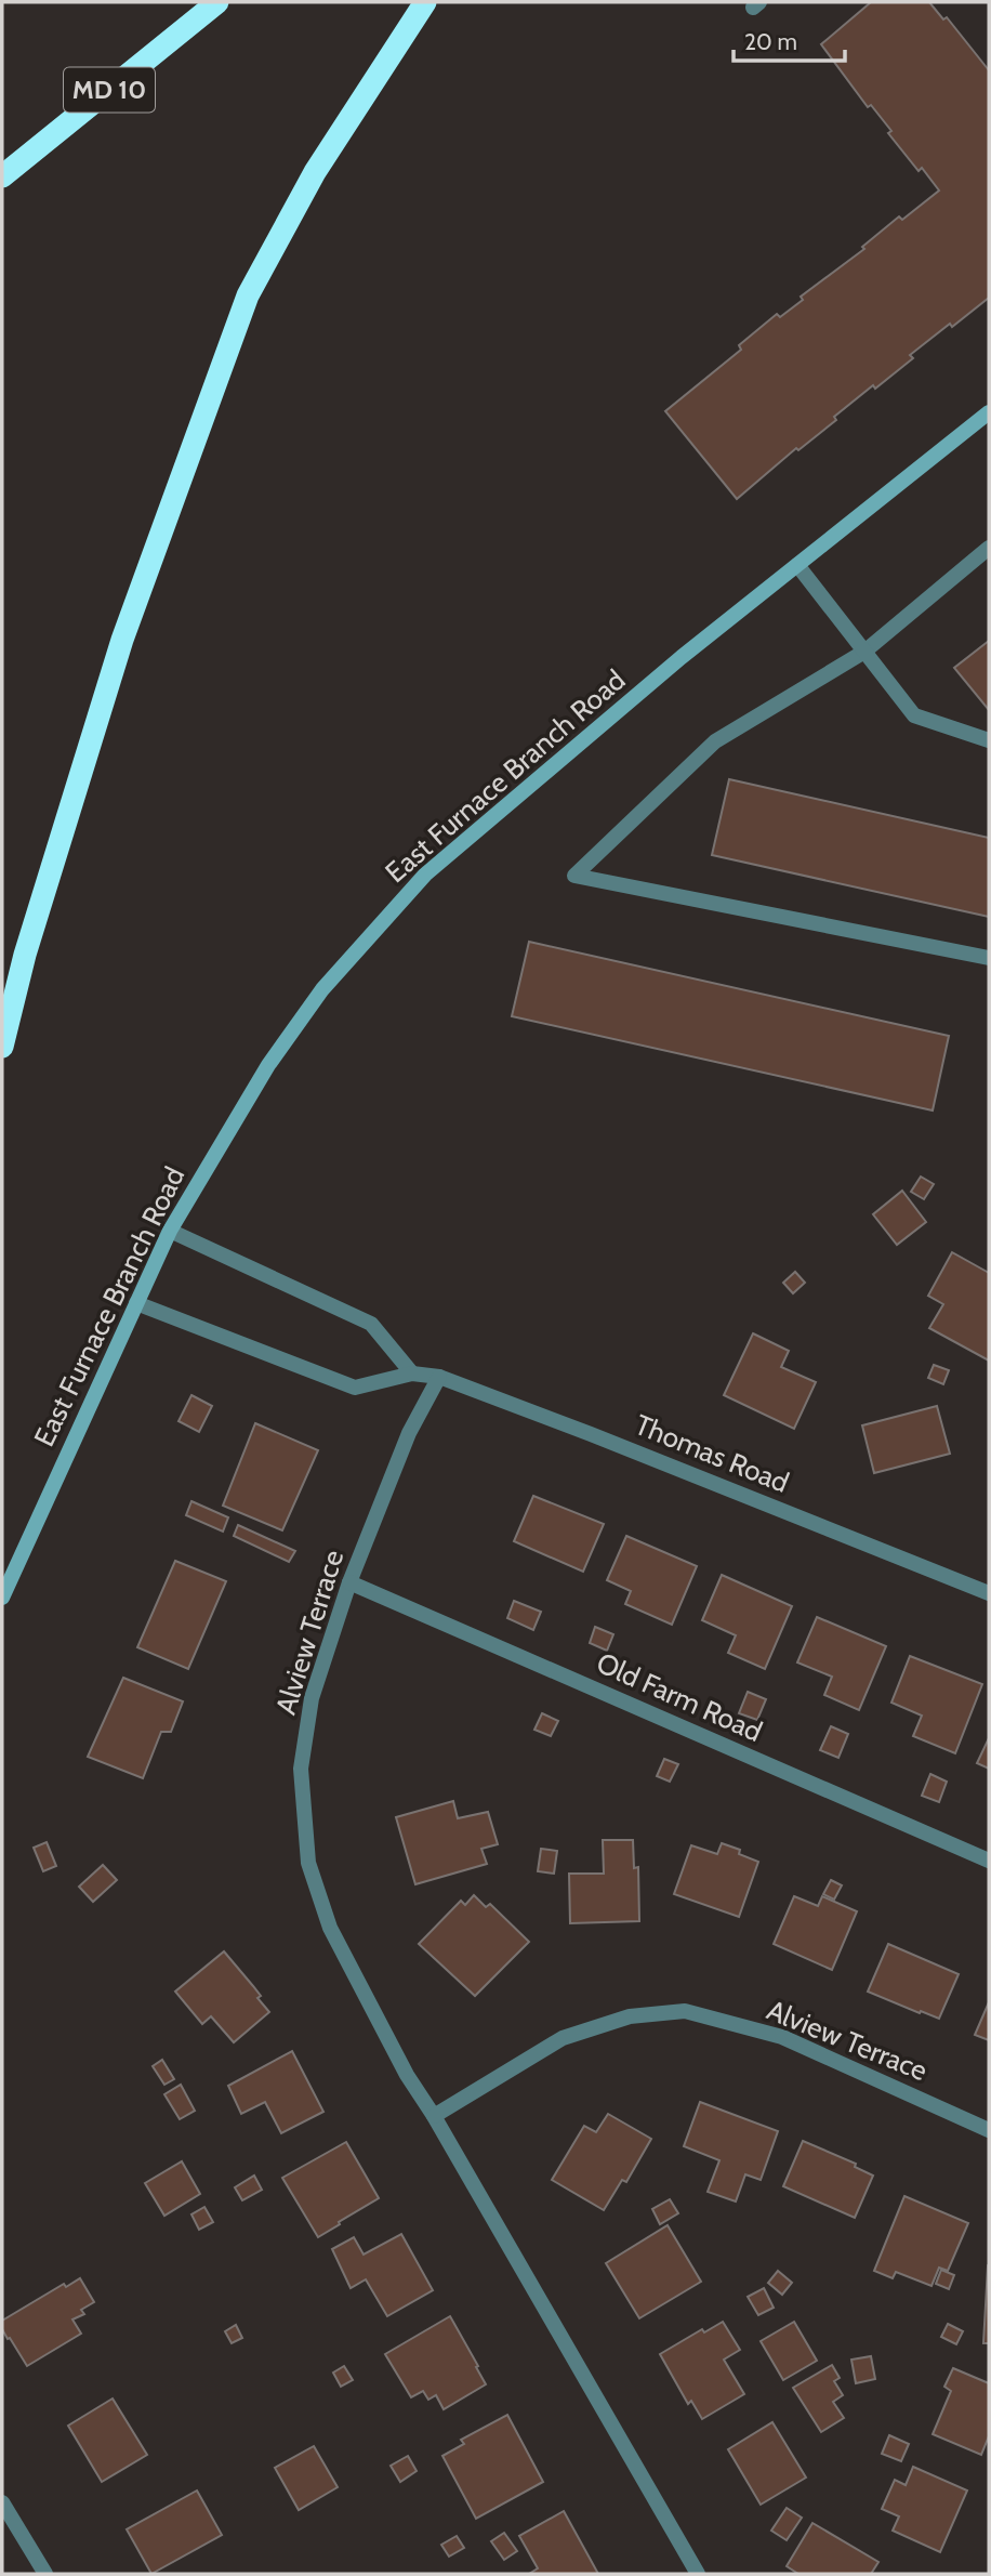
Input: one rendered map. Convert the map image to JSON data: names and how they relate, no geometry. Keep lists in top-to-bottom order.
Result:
{
  "streets": {
    "highway": ["MD 10"],
    "main road": ["East Furnace Branch Road"],
    "street": ["Thomas Road", "Alview Terrace", "Old Farm Road"]
  },
  "crossings": [
    ["East Furnace Branch Road", "Thomas Road"],
    ["Thomas Road", "Alview Terrace"],
    ["Alview Terrace", "Old Farm Road"]
  ],
  "scale_bar": "20 m"
}
